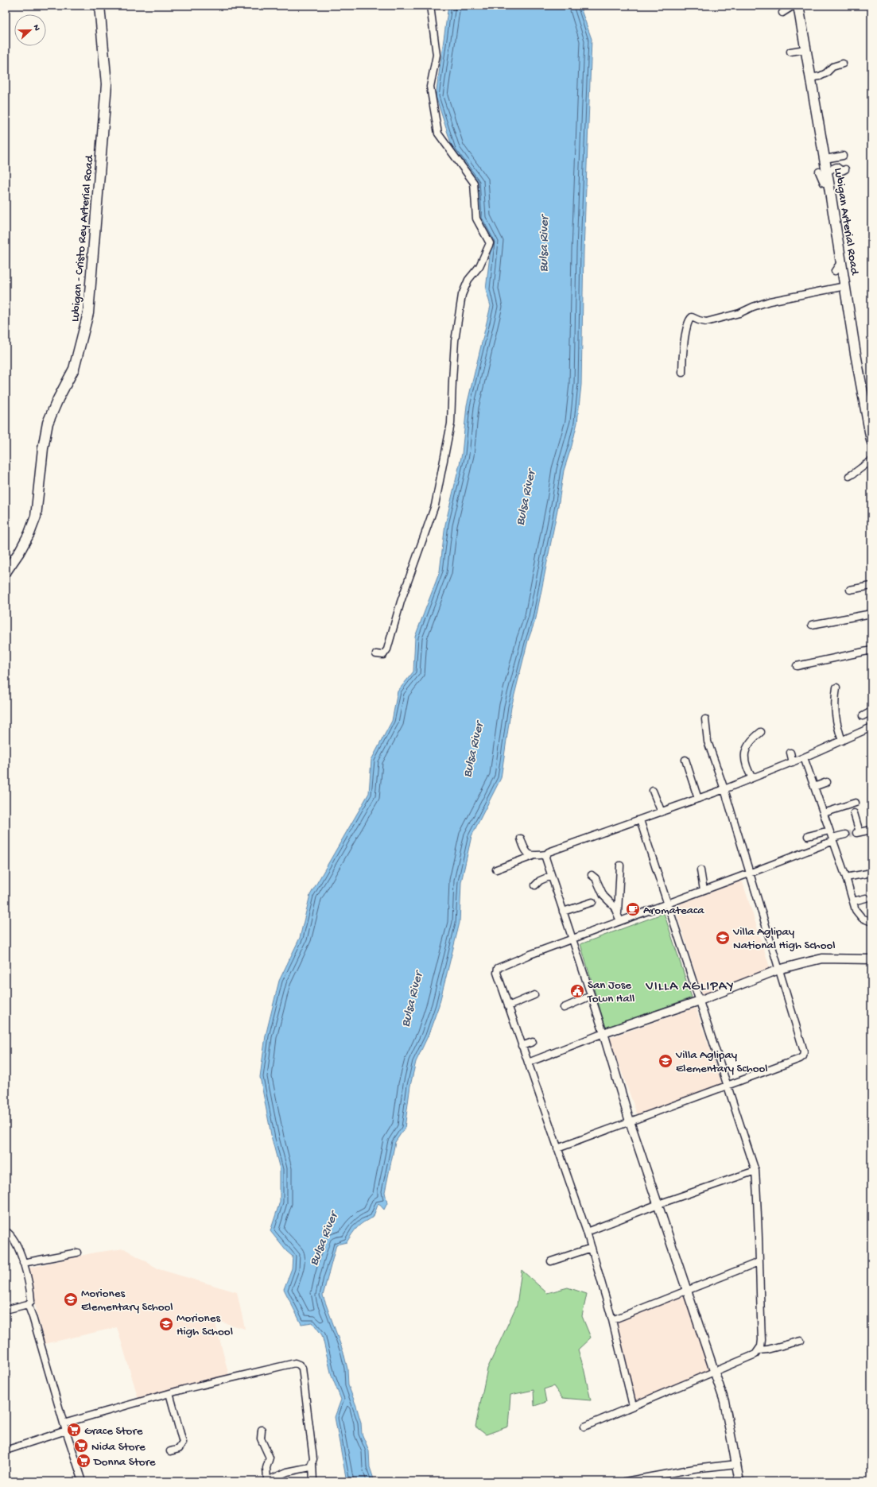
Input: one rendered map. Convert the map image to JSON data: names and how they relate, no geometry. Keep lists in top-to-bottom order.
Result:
{
  "streets": {
    "main road": ["Lubigan Arterial Road", "Lubigan - Cristo Rey Arterial Road"]
  },
  "districts": ["VILLA AGLIPAY"],
  "water": ["Bulsa River"],
  "places": {
    "cafe": ["Aromateaca"],
    "school or university": [
      "Villa Aglipay National High School",
      "Villa Aglipay Elementary School",
      "Moriones Elementary School",
      "Moriones High School"
    ],
    "public building": ["San Jose Town Hall"],
    "supermarket": ["Grace Store", "Nida Store", "Donna Store"]
  },
  "north": "right"
}
